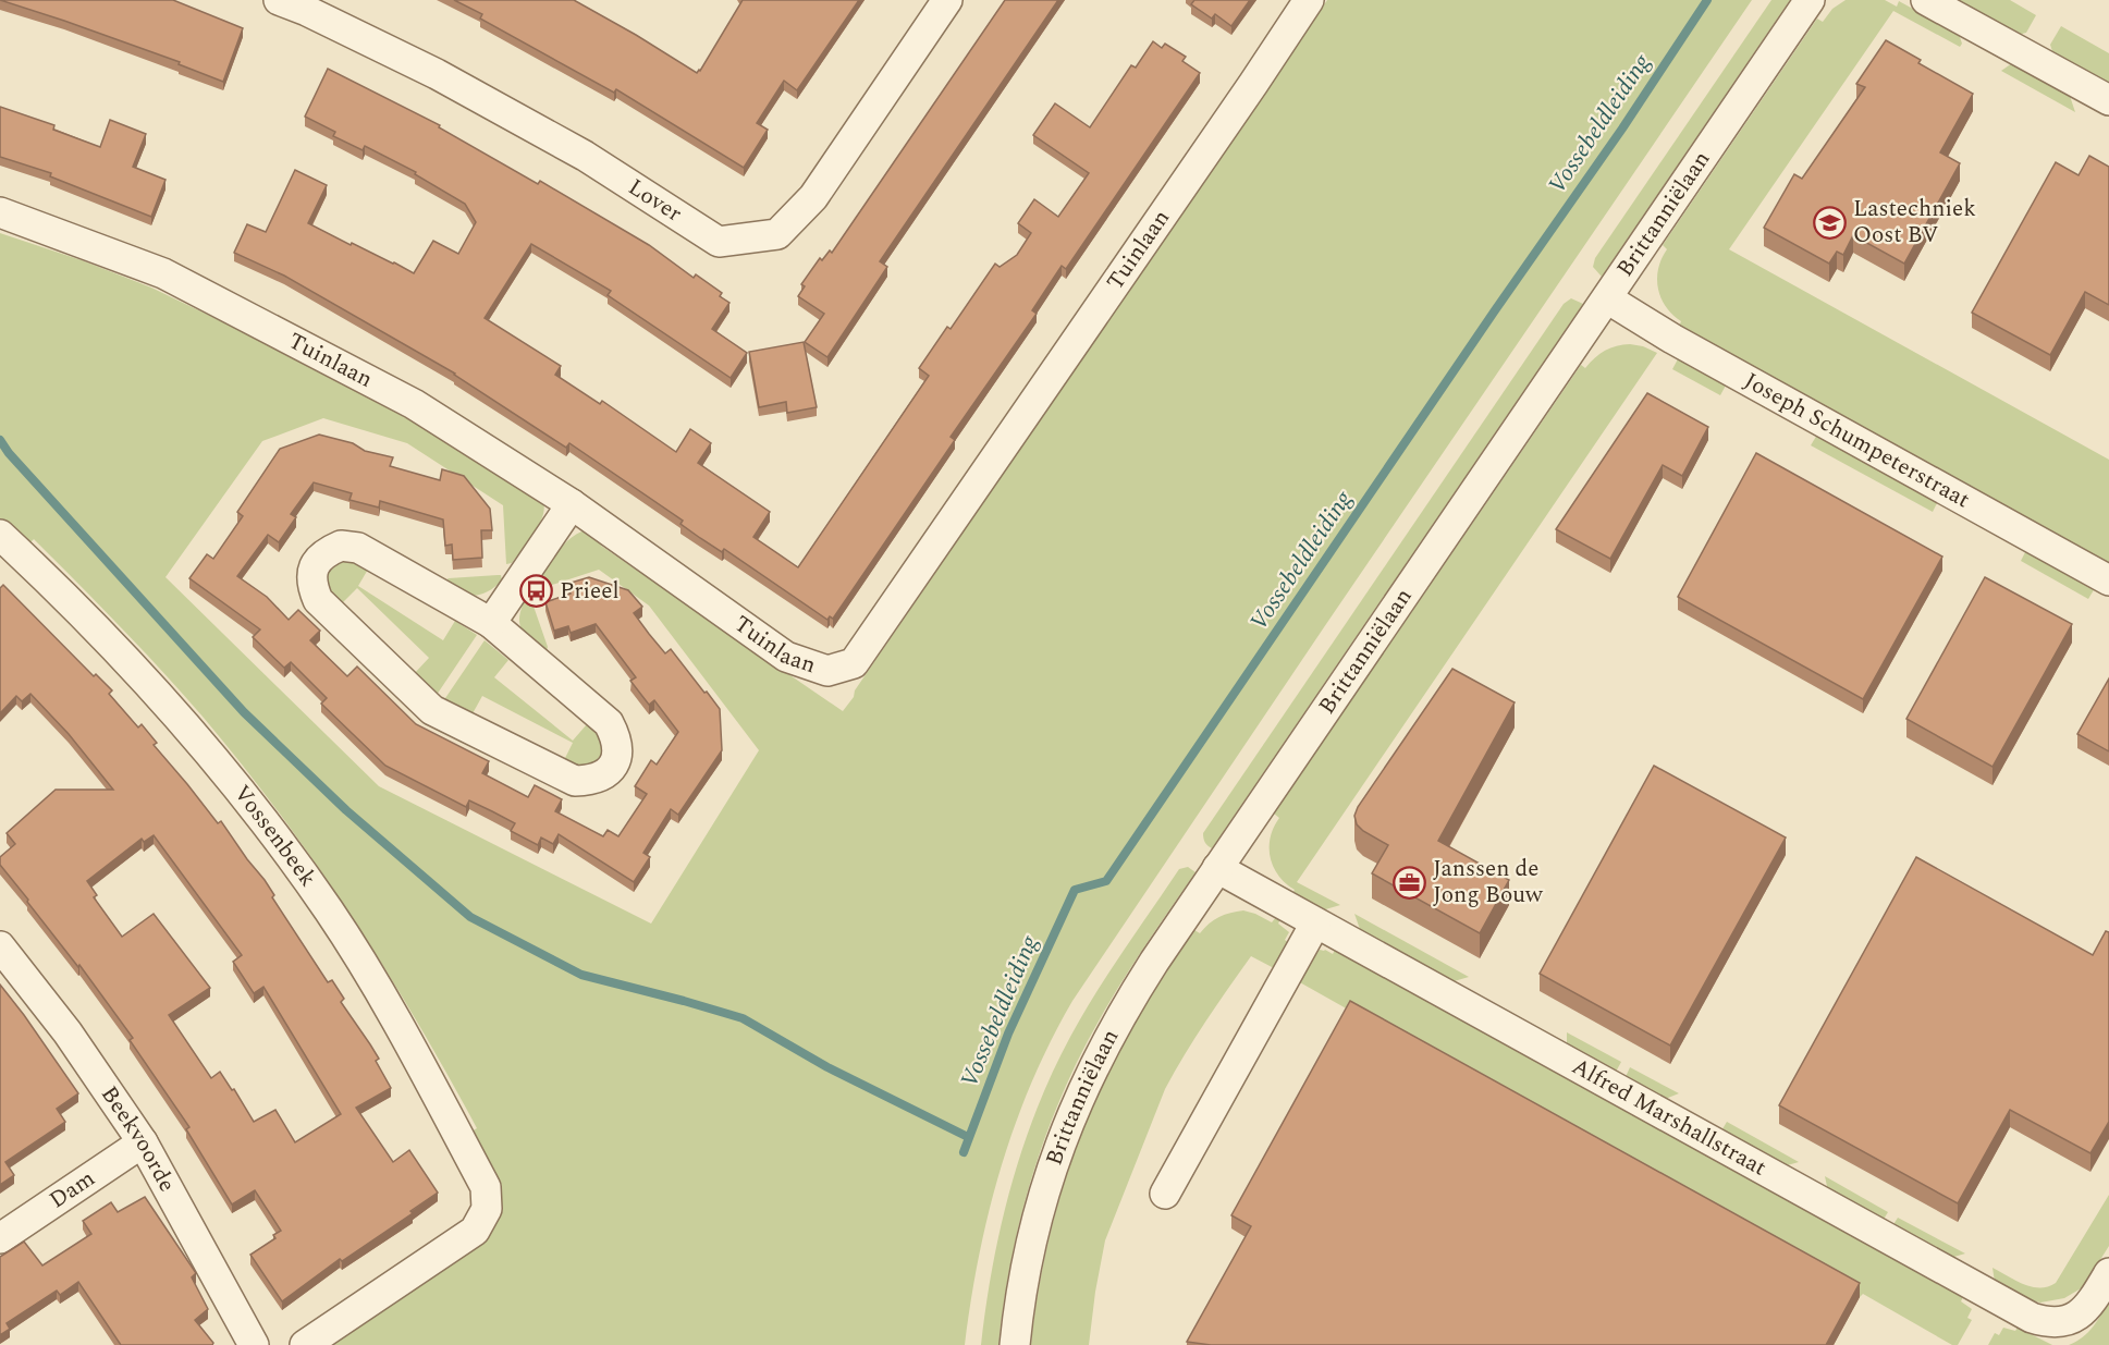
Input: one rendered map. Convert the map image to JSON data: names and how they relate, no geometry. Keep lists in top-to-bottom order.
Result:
{
  "streets": {
    "street": [
      "Lover",
      "Brittanniëlaan",
      "Tuinlaan",
      "Joseph Schumpeterstraat",
      "Vossenbeek",
      "Alfred Marshallstraat",
      "Beekvoorde",
      "Dam"
    ]
  },
  "crossings": [
    ["Brittanniëlaan", "Joseph Schumpeterstraat"],
    ["Brittanniëlaan", "Alfred Marshallstraat"],
    ["Beekvoorde", "Dam"]
  ],
  "water": ["Vossebeldleiding"],
  "places": {
    "school or university": ["Lastechniek Oost BV"],
    "bus stop": ["Prieel"],
    "office": ["Janssen de Jong Bouw"]
  }
}
